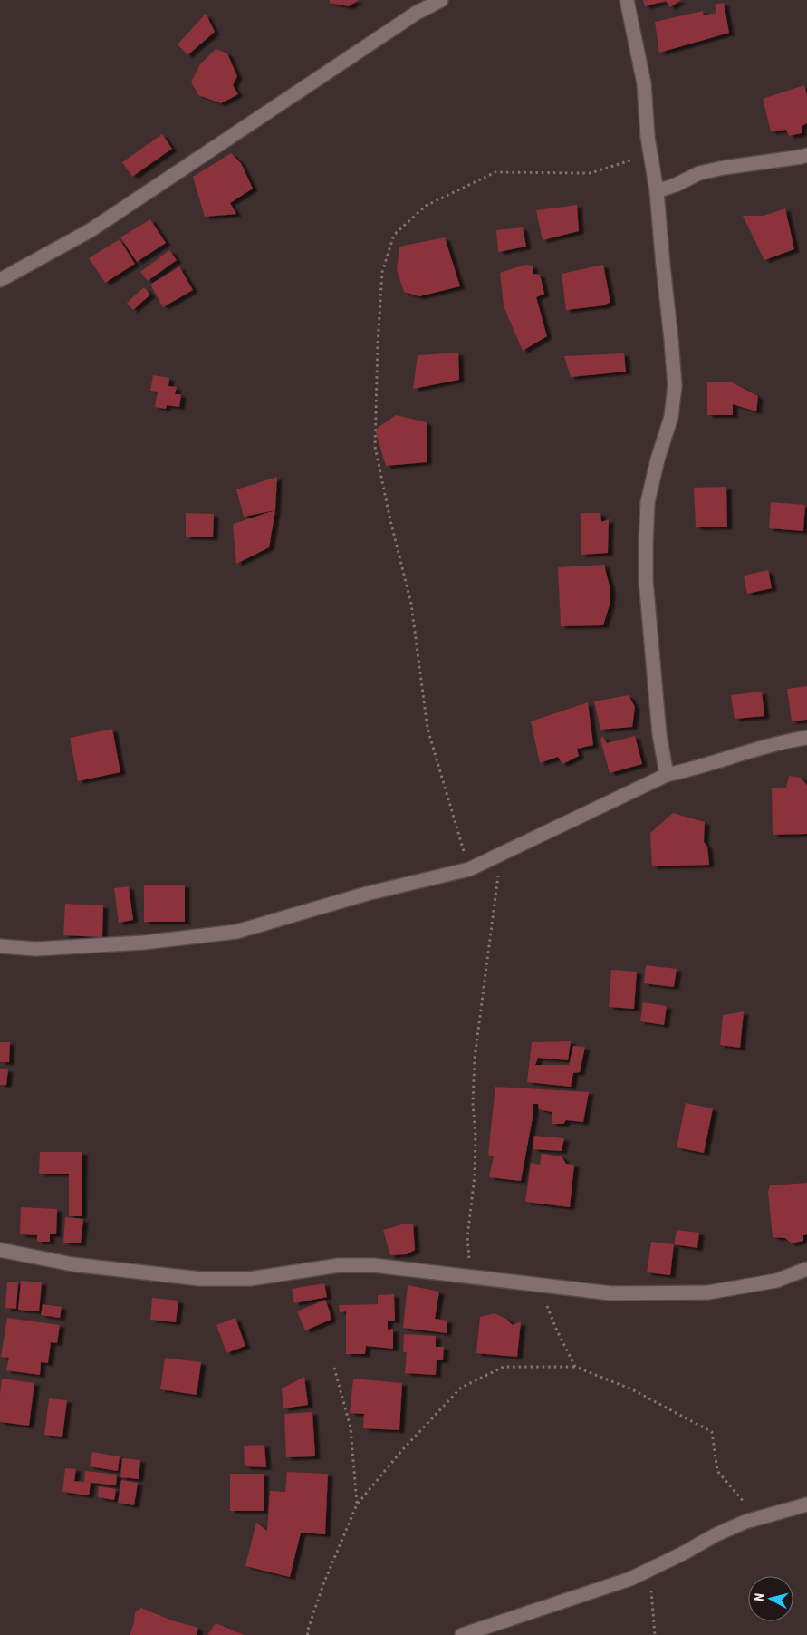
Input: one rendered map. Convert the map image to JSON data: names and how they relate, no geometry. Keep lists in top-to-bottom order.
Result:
{
  "north": "left"
}
